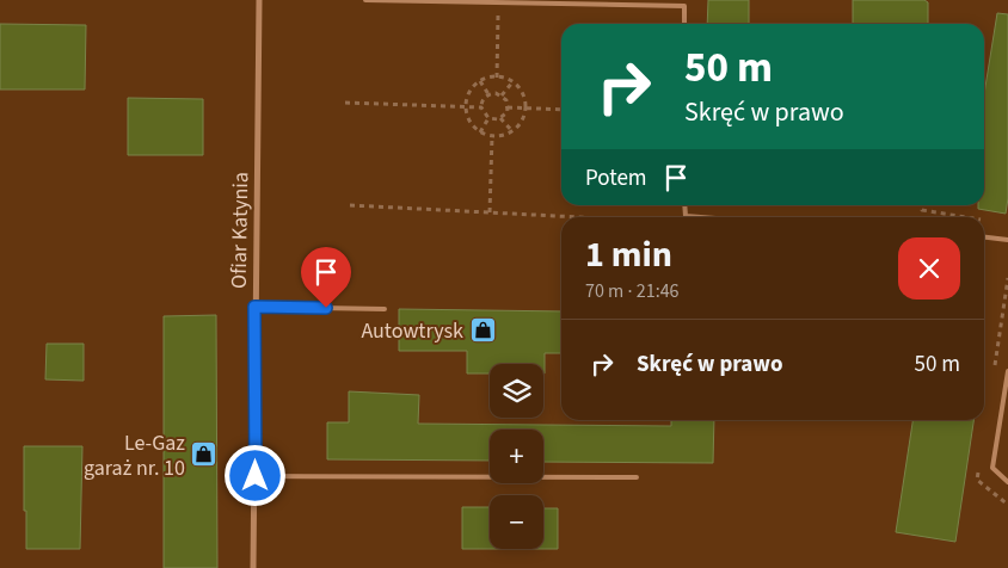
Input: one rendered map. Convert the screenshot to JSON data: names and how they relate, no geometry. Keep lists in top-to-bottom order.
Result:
{
  "streets": {
    "street": ["Ofiar Katynia"]
  },
  "places": {
    "shop": ["Autowtrysk", "Le-Gaz garaż nr. 10"]
  },
  "page": {
    "turn": ["50 m", "Skręć w prawo"],
    "then": "Potem",
    "heading": ["1 min", "70 m · 21:46"],
    "list": [
      {
        "name": "Skręć w prawo",
        "value": "50 m"
      }
    ],
    "map_buttons": ["+", "−"]
  }
}
